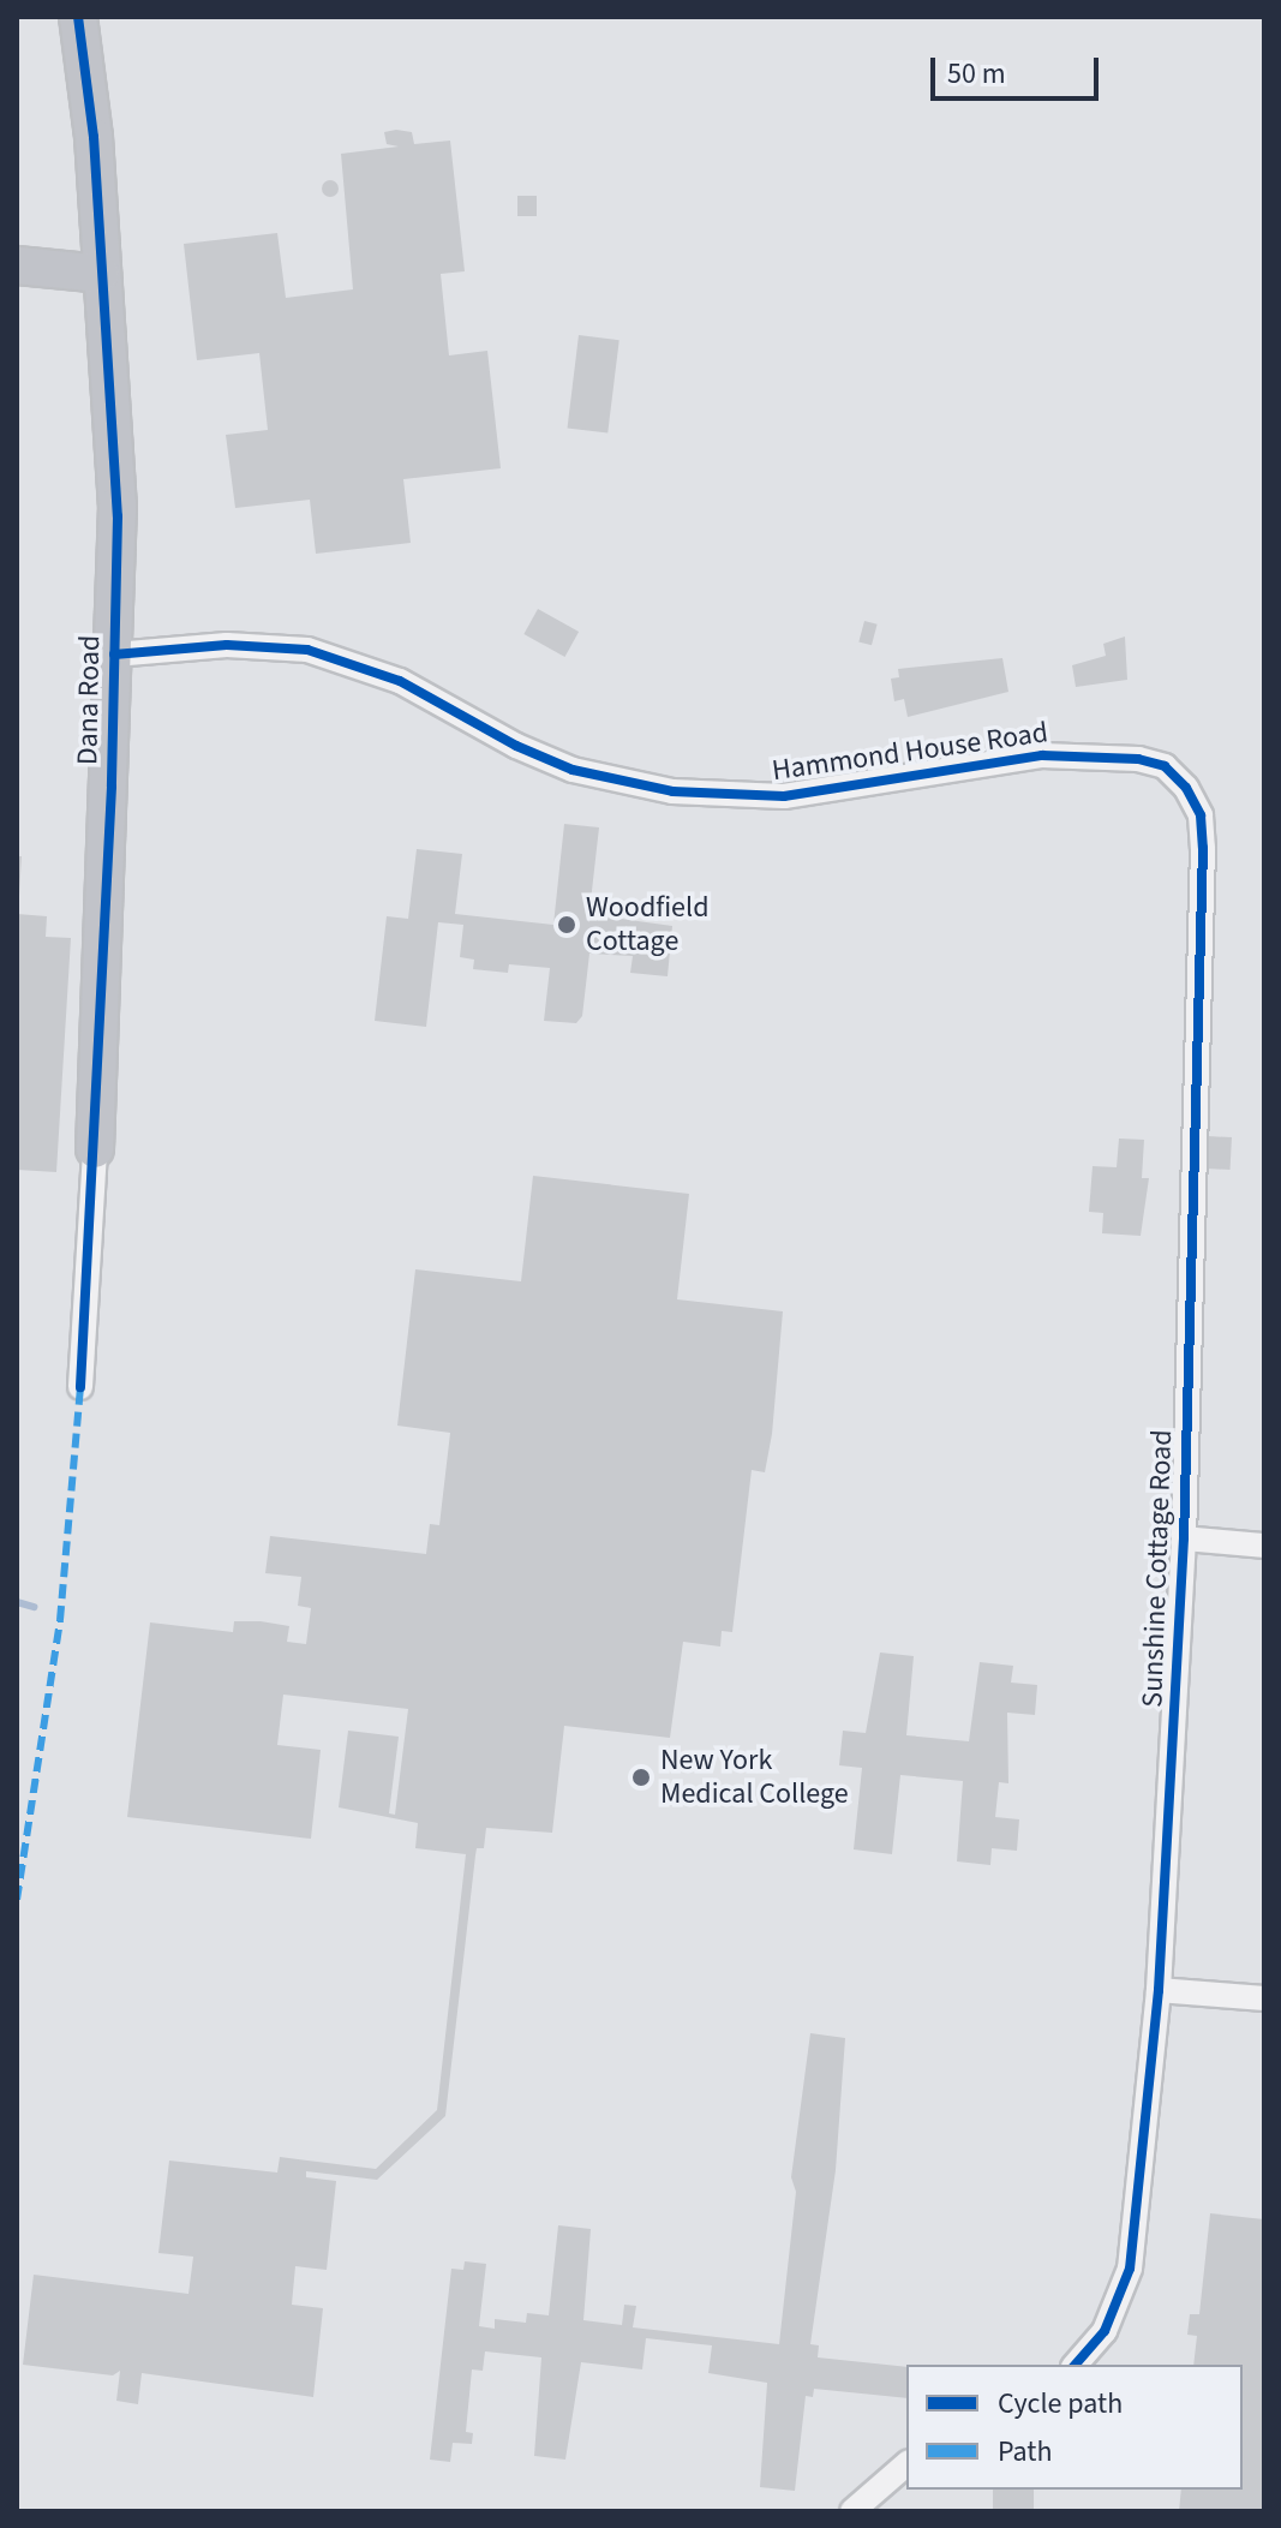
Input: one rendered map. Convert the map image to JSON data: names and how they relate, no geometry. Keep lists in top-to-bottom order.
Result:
{
  "streets": {
    "street": ["Dana Road", "Hammond House Road", "Sunshine Cottage Road"]
  },
  "crossings": [
    ["Dana Road", "Hammond House Road"],
    ["Hammond House Road", "Sunshine Cottage Road"]
  ],
  "places": ["Woodfield Cottage", "New York Medical College"],
  "legend": ["Cycle path", "Path"],
  "scale_bar": "50 m"
}
